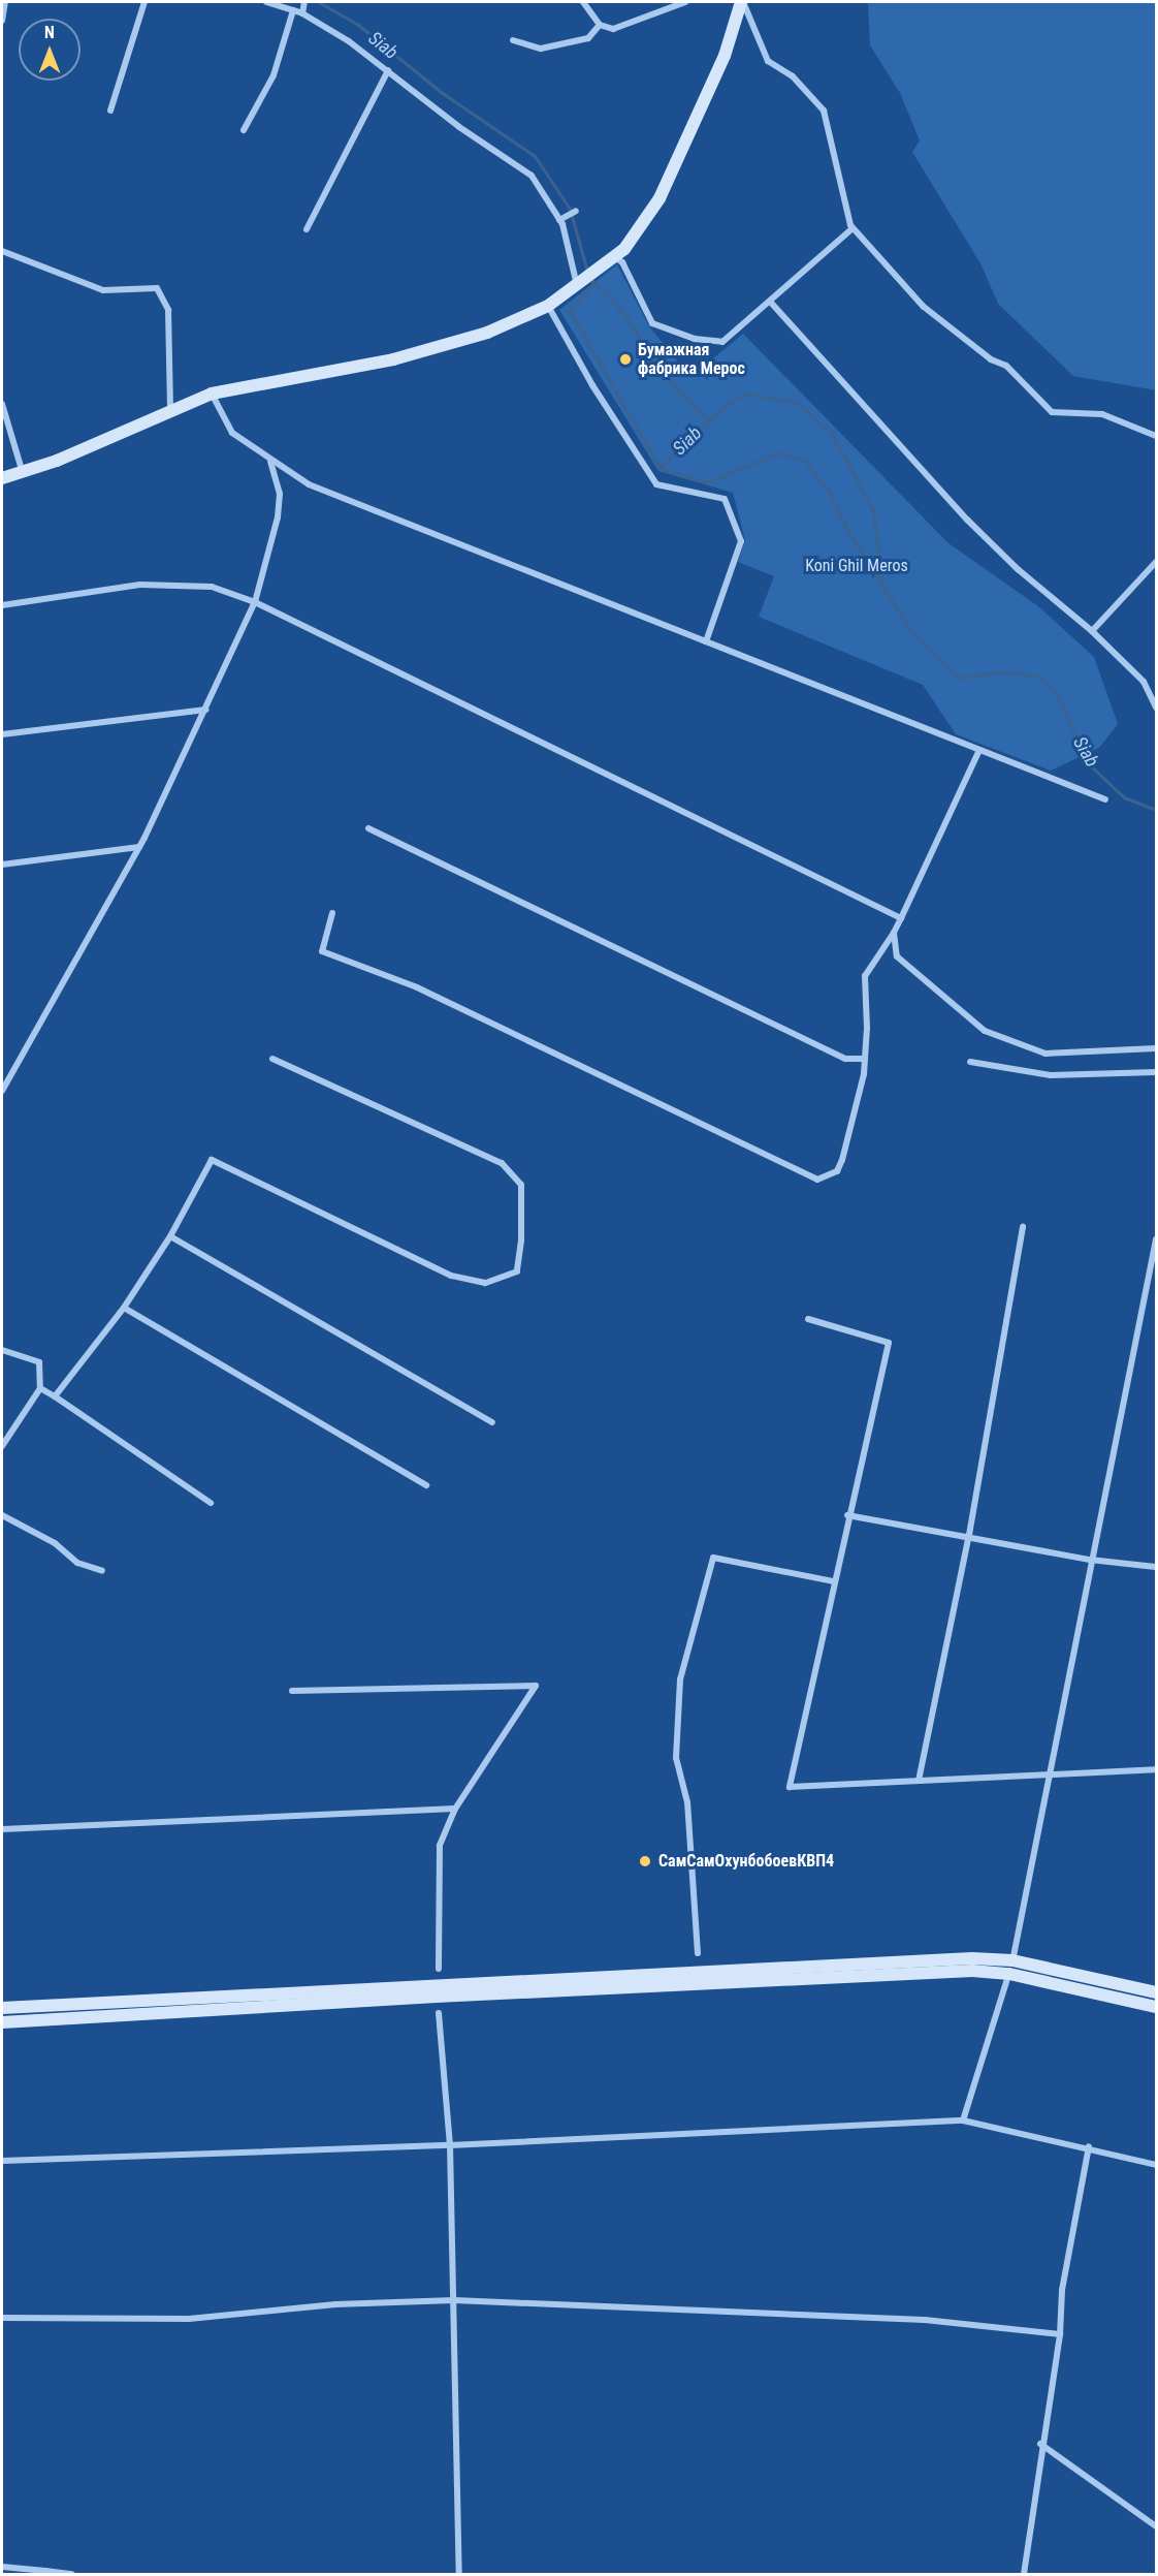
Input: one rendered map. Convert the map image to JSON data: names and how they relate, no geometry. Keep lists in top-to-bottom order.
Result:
{
  "water": ["Siab"],
  "parks": ["Koni Ghil Meros"],
  "places": ["Бумажная фабрика Мерос", "СамСамОхунбобоевКВП4"],
  "north": "top"
}
